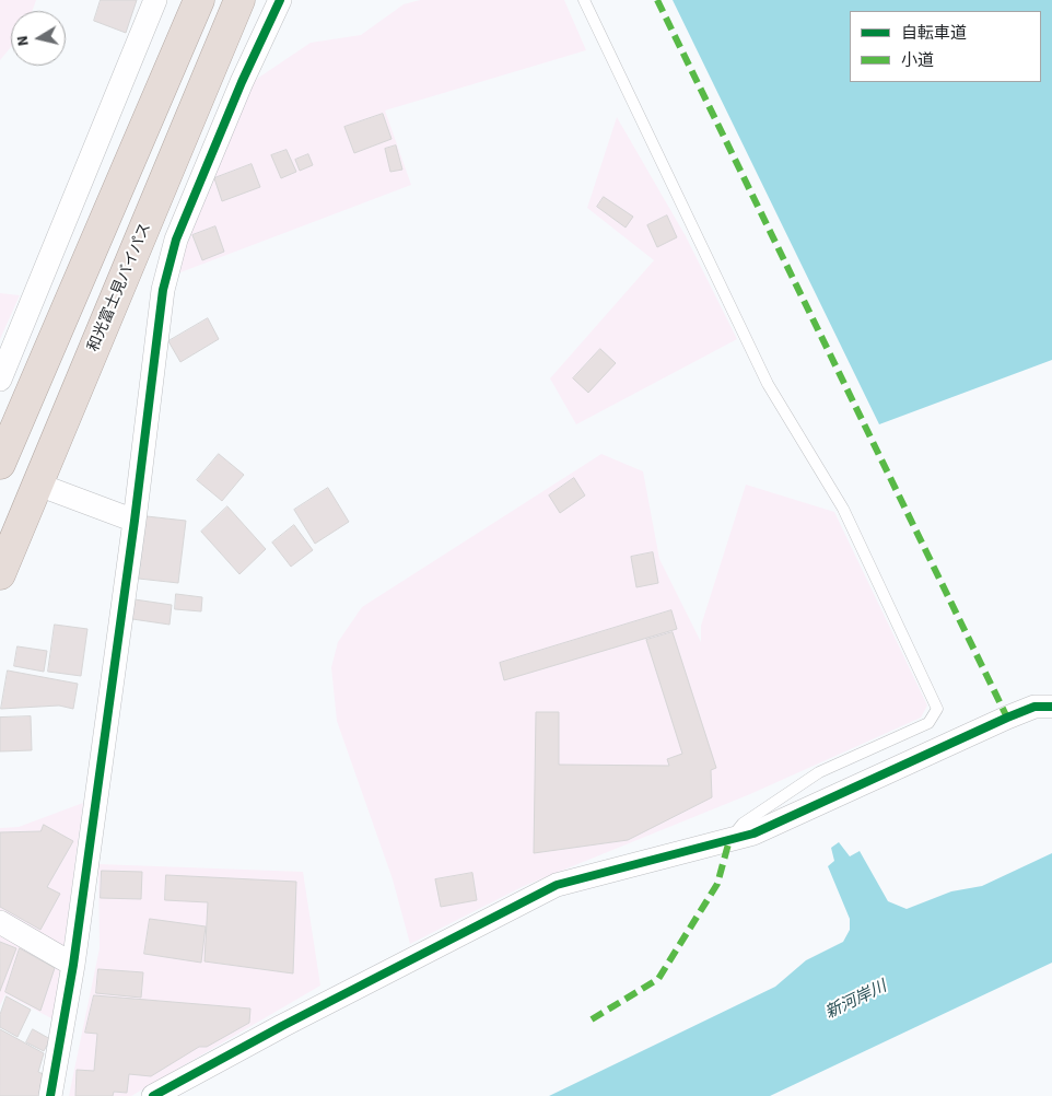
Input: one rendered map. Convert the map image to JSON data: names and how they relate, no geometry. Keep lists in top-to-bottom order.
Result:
{
  "streets": {
    "highway": ["和光富士見バイパス"]
  },
  "water": ["新河岸川"],
  "legend": ["自転車道", "小道"],
  "north": "left"
}
